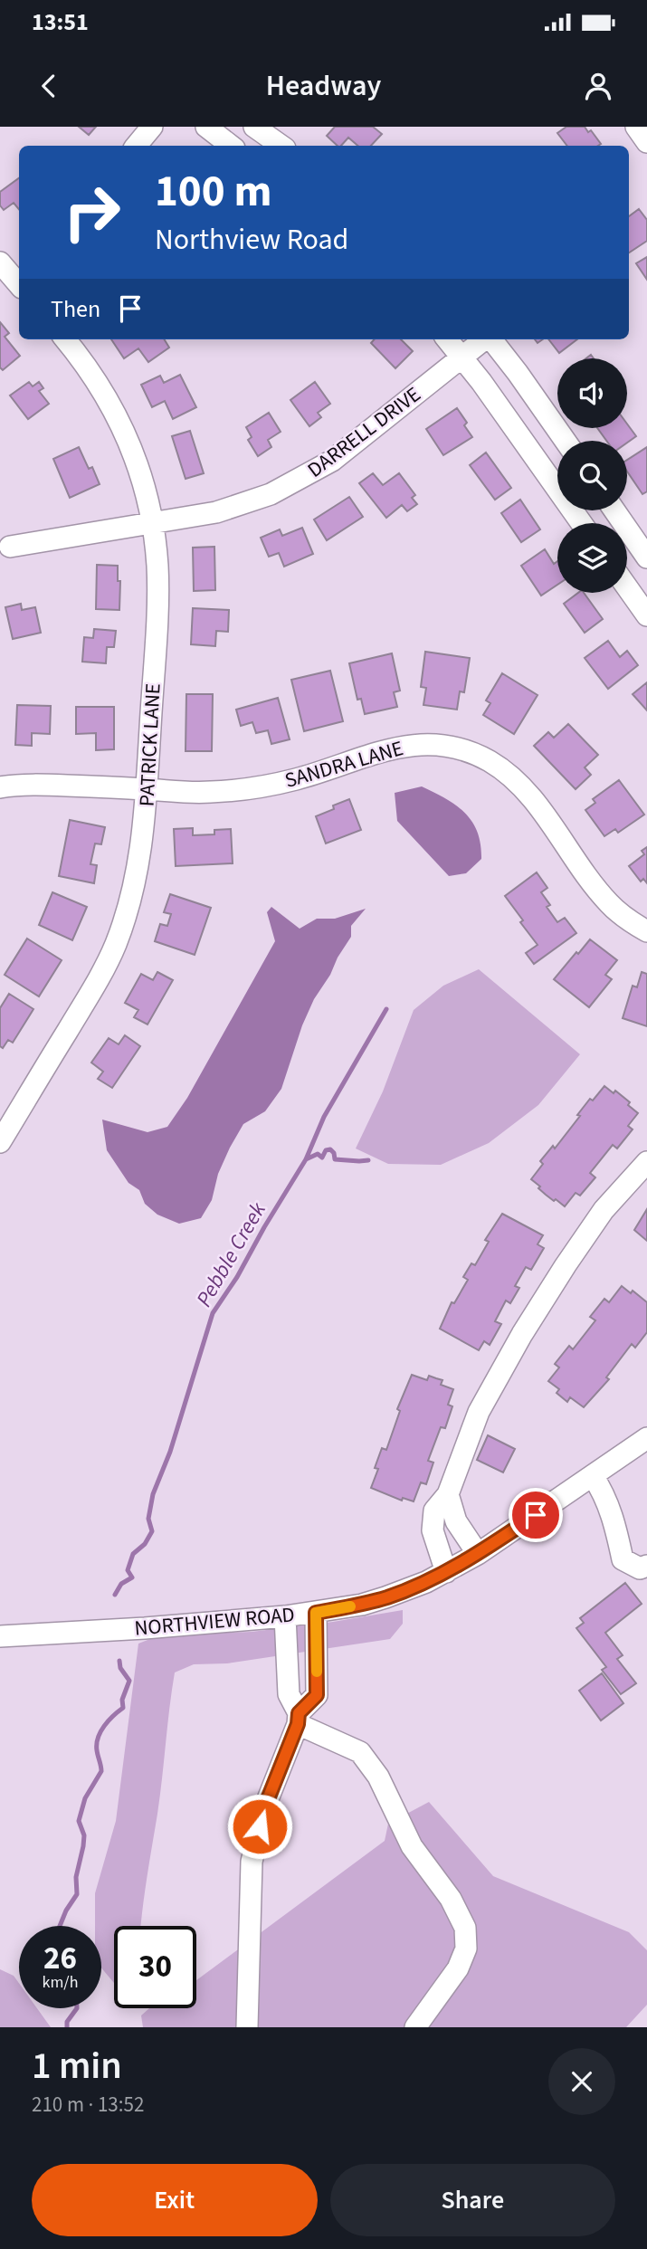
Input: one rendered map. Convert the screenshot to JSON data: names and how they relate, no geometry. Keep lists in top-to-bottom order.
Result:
{
  "streets": {
    "street": [
      "DARRELL DRIVE",
      "PATRICK LANE",
      "SANDRA LANE",
      "NORTHVIEW ROAD"
    ]
  },
  "crossings": [
    ["DARRELL DRIVE", "PATRICK LANE"],
    ["PATRICK LANE", "SANDRA LANE"]
  ],
  "water": ["Pebble Creek"],
  "page": {
    "status": "13:51",
    "header": "Headway",
    "turn": ["100 m", "Northview Road"],
    "then": "Then",
    "speed": "26 km/h",
    "limit": "30",
    "heading": ["1 min", "210 m · 13:52"],
    "buttons": ["Exit", "Share"]
  }
}
